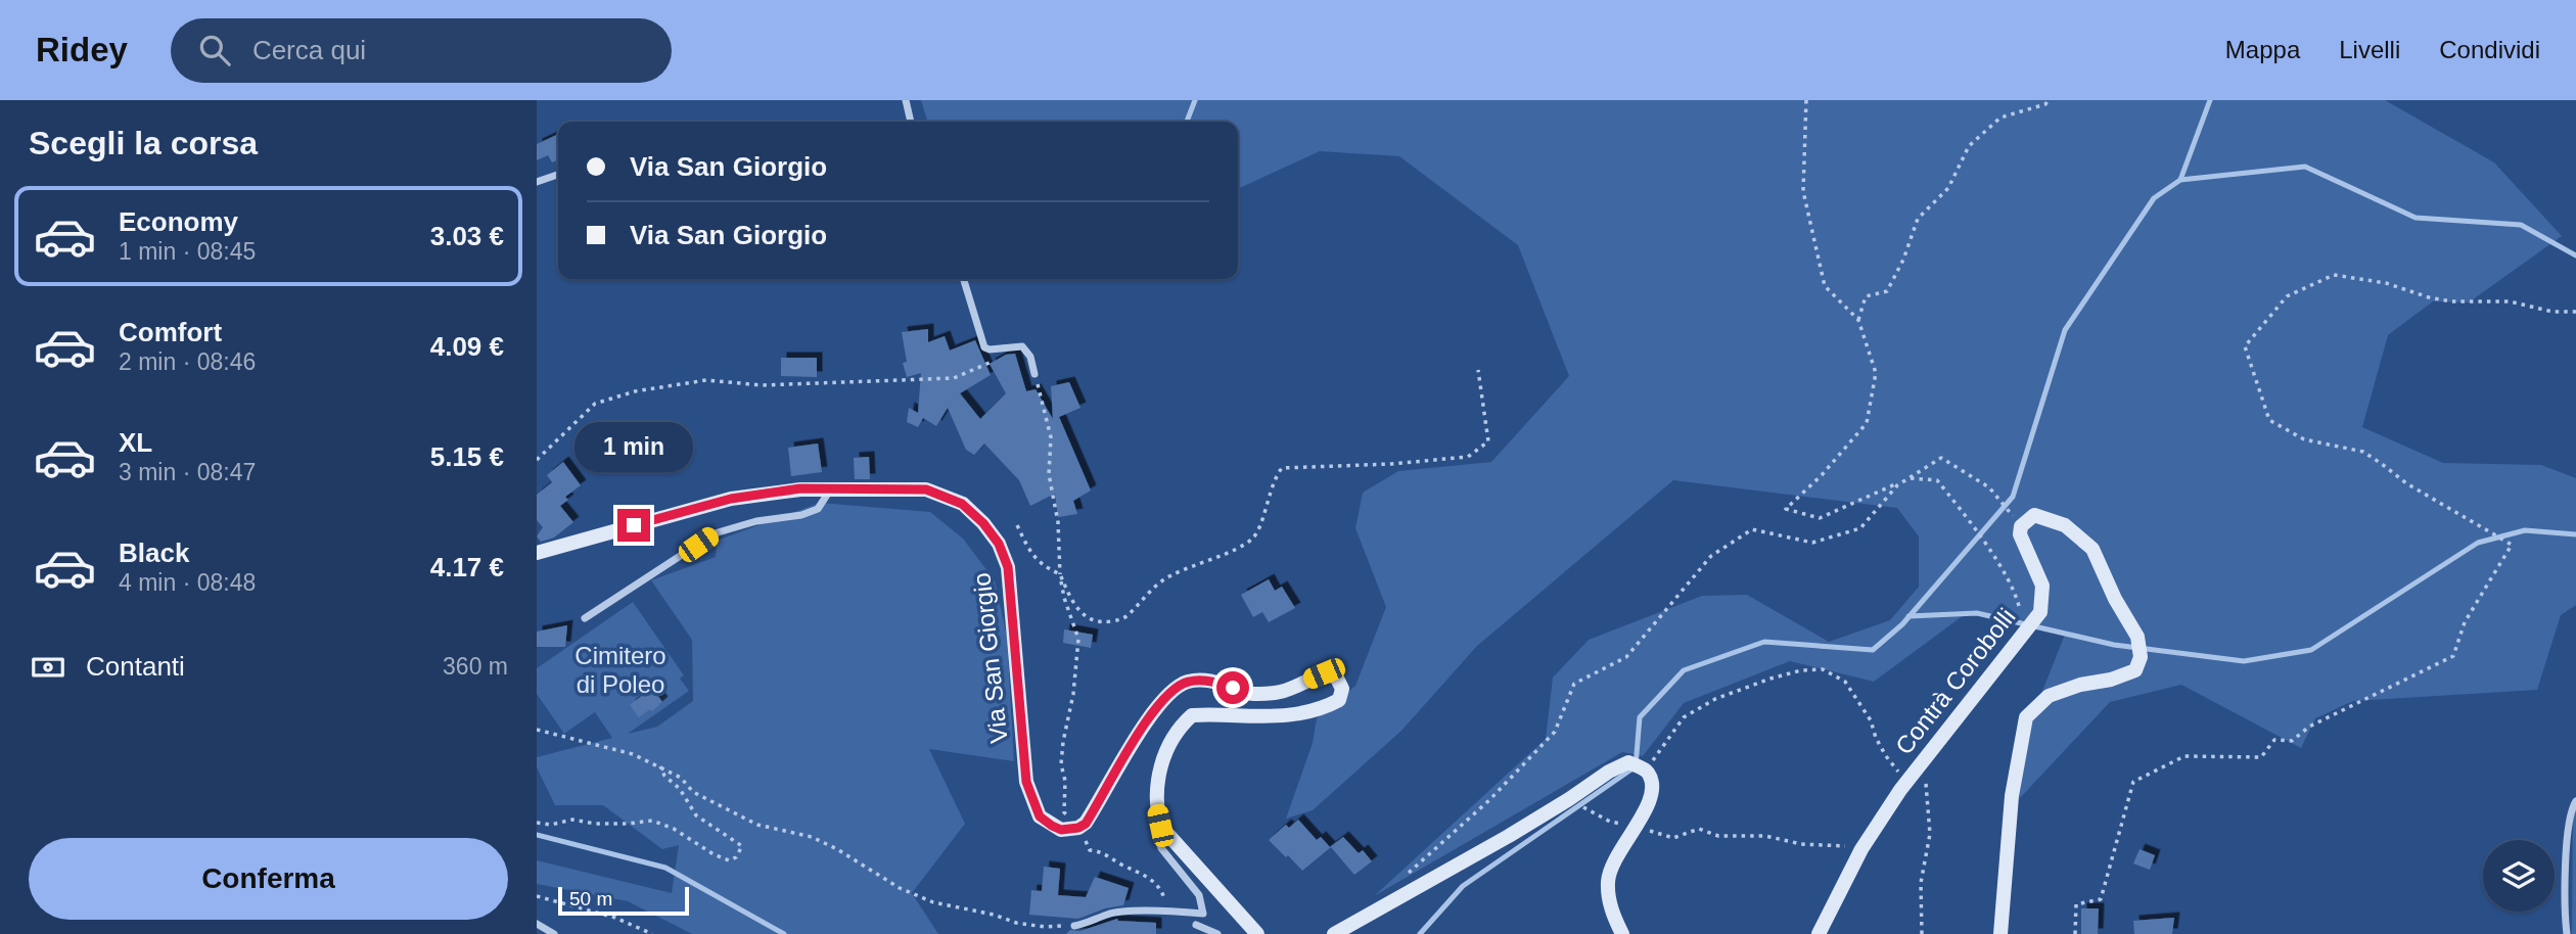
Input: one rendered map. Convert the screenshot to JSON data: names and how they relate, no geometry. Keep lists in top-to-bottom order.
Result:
{
  "streets": {
    "street": ["Via San Giorgio", "Contrà Corobolli"]
  },
  "parks": ["Cimitero di Poleo"],
  "scale_bar": "50 m",
  "page": {
    "header": "Ridey",
    "search": "Cerca qui",
    "nav": ["Mappa", "Livelli", "Condividi"],
    "heading": "Scegli la corsa",
    "banner": ["Via San Giorgio", "Via San Giorgio"],
    "list": [
      {
        "name": "Economy",
        "note": "1 min · 08:45",
        "value": "3.03 €"
      },
      {
        "name": "Comfort",
        "note": "2 min · 08:46",
        "value": "4.09 €"
      },
      {
        "name": "XL",
        "note": "3 min · 08:47",
        "value": "5.15 €"
      },
      {
        "name": "Black",
        "note": "4 min · 08:48",
        "value": "4.17 €"
      }
    ],
    "bubble": "1 min",
    "pay": ["Contanti", "360 m"],
    "buttons": "Conferma",
    "scale": "50 m"
  }
}
